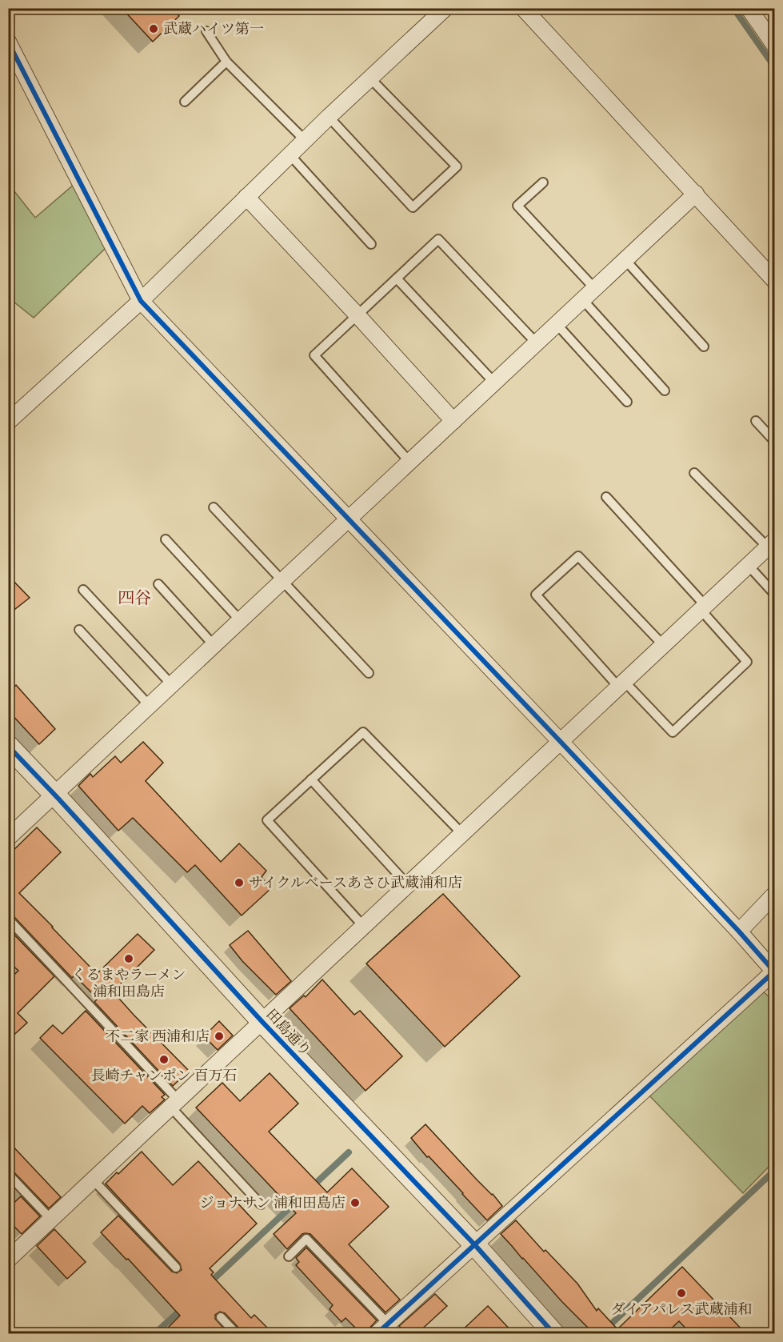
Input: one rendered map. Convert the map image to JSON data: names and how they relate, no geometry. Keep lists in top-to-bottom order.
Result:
{
  "streets": {
    "street": ["田島通り"]
  },
  "districts": ["四谷"],
  "places": [
    "武蔵ハイツ第一",
    "サイクルベースあさひ武蔵浦和店",
    "くるまやラーメン 浦和田島店",
    "不二家 西浦和店",
    "長崎チャンポン 百万石",
    "ジョナサン 浦和田島店",
    "ダイアパレス武蔵浦和"
  ]
}
